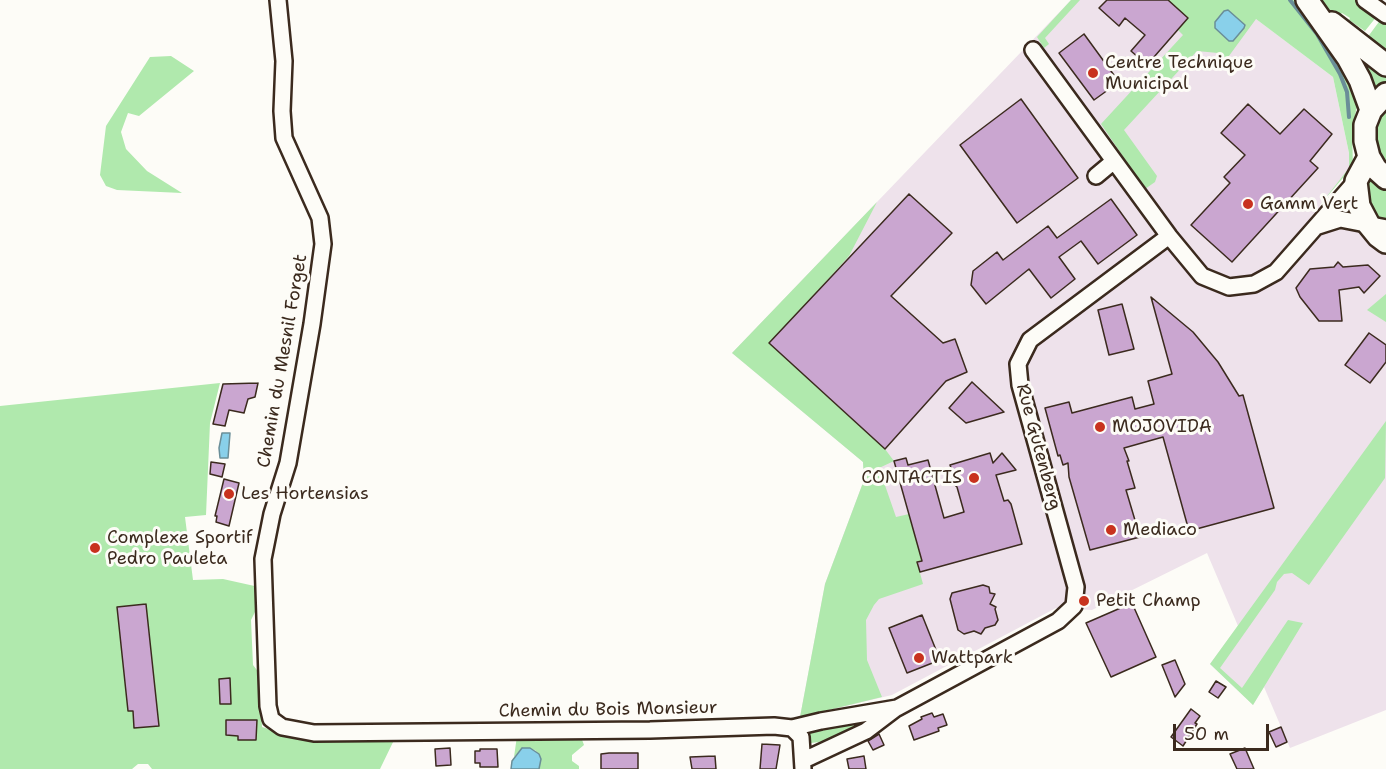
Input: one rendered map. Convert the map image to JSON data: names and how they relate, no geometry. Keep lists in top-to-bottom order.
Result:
{
  "streets": {
    "street": ["Chemin du Mesnil Forget", "Rue Gutenberg", "Chemin du Bois Monsieur"]
  },
  "crossings": [
    ["Chemin du Mesnil Forget", "Chemin du Bois Monsieur"],
    ["Rue Gutenberg", "Chemin du Bois Monsieur"]
  ],
  "places": [
    "Centre Technique Municipal",
    "Gamm Vert",
    "MOJOVIDA",
    "CONTACTIS",
    "Les Hortensias",
    "Mediaco",
    "Complexe Sportif Pedro Pauleta",
    "Petit Champ",
    "Wattpark"
  ],
  "scale_bar": "50 m"
}
